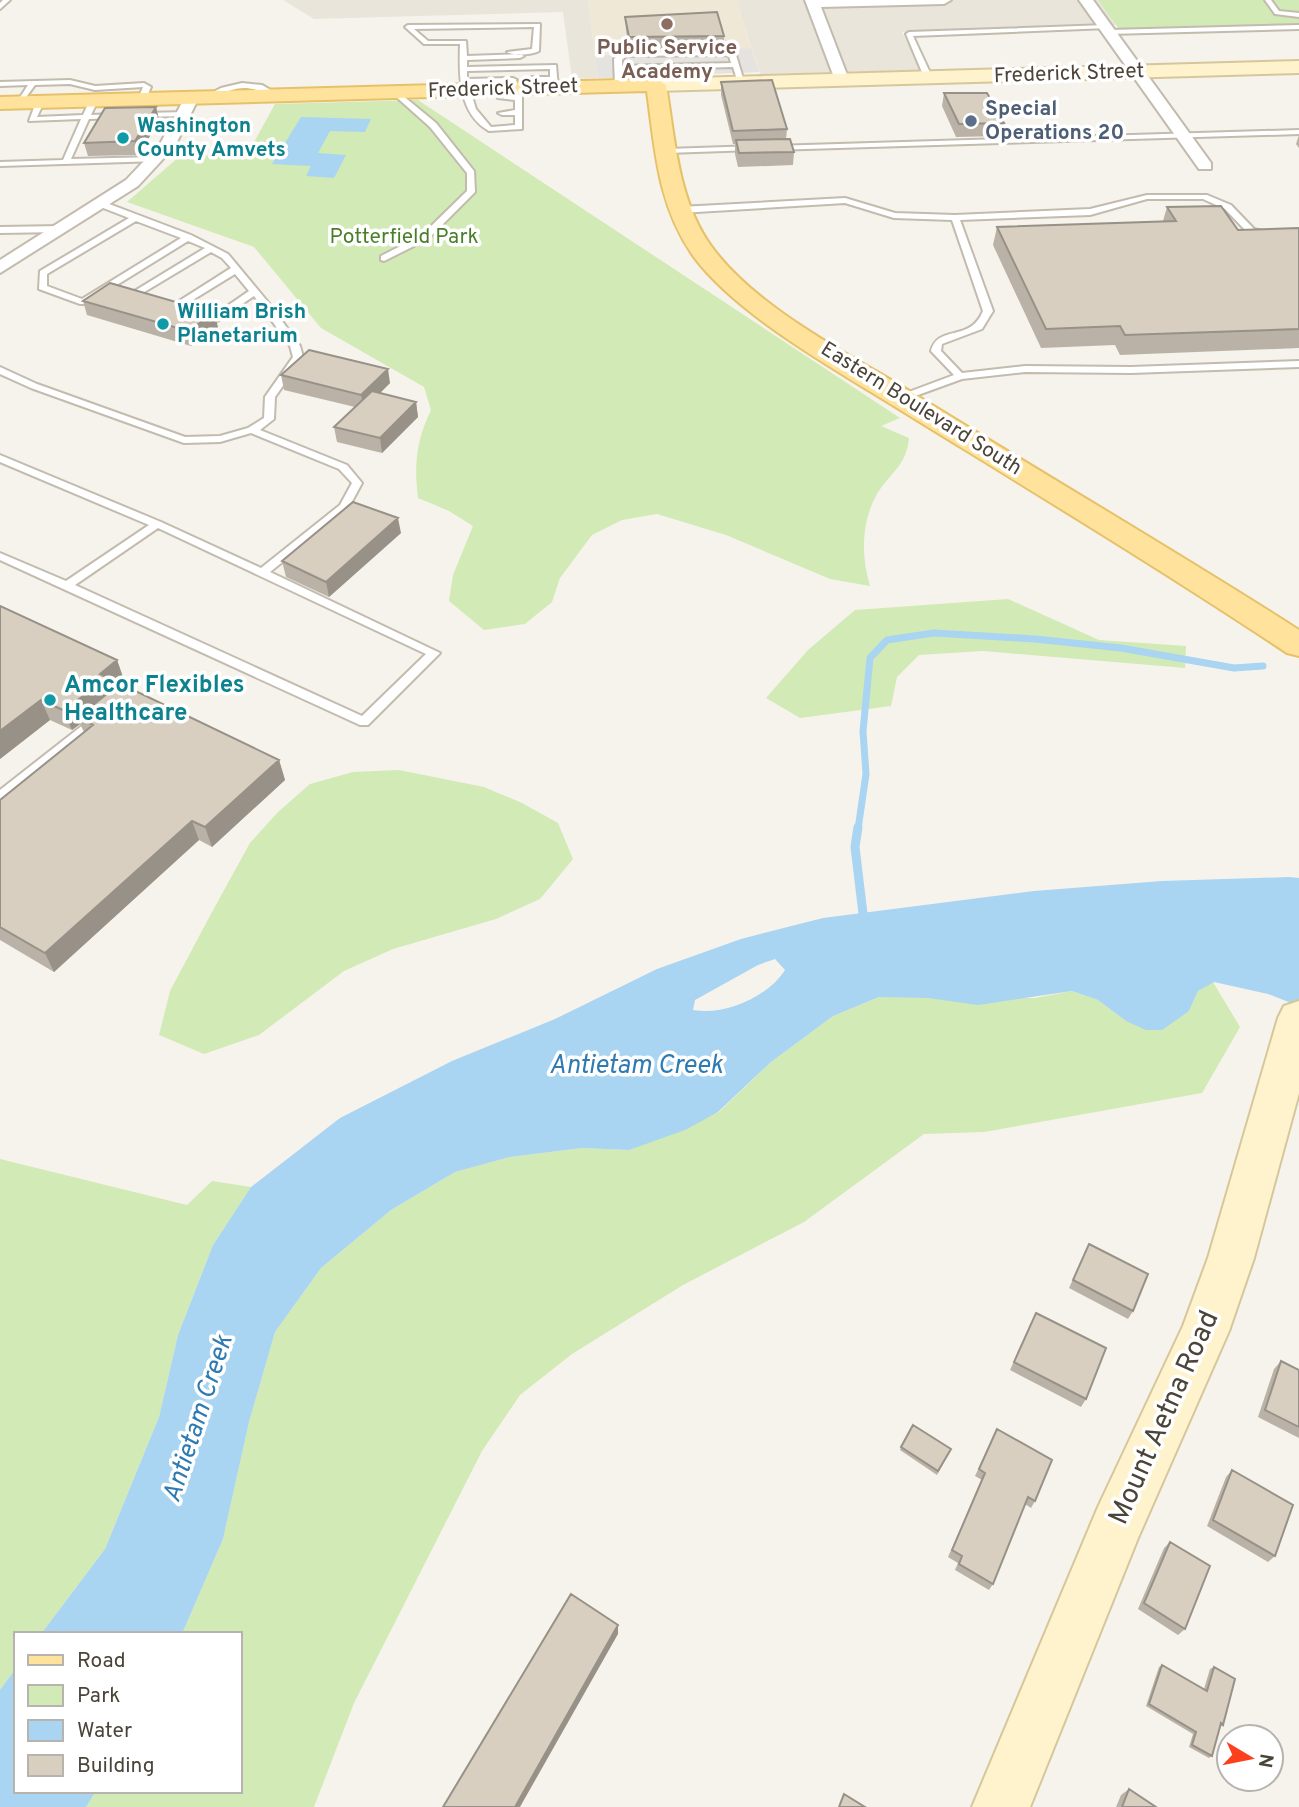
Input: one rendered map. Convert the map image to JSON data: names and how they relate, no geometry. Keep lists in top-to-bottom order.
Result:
{
  "streets": {
    "main road": ["Frederick Street", "Eastern Boulevard South", "Mount Aetna Road"]
  },
  "crossings": [
    ["Frederick Street", "Eastern Boulevard South"]
  ],
  "water": ["Antietam Creek"],
  "parks": ["Potterfield Park"],
  "places": [
    "Public Service Academy",
    "Special Operations 20",
    "Washington County Amvets",
    "William Brish Planetarium",
    "Amcor Flexibles Healthcare"
  ],
  "legend": [
    "Road",
    "Park",
    "Water",
    "Building"
  ],
  "north": "right"
}
